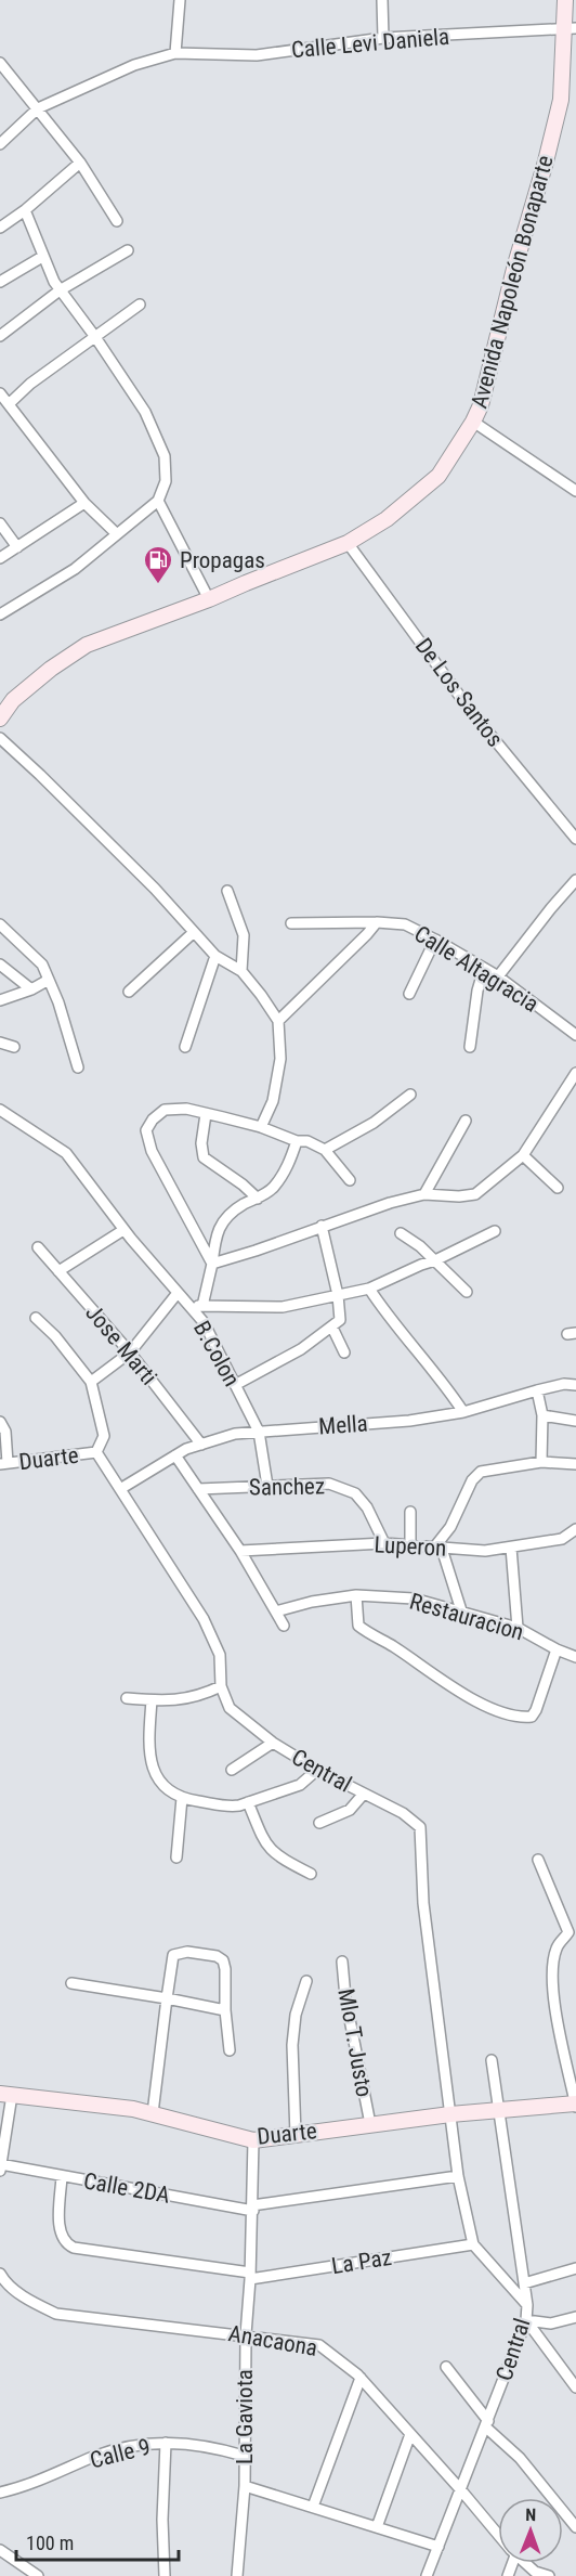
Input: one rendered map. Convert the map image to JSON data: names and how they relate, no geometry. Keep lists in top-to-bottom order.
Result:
{
  "streets": {
    "main road": ["Avenida Napoleón Bonaparte", "Duarte"],
    "street": [
      "Calle Levi Daniela",
      "De Los Santos",
      "Calle Altagracia",
      "Jose Marti",
      "B.Colon",
      "Mella",
      "Sanchez",
      "Luperon",
      "Restauracion",
      "Central",
      "Mlo T. Justo",
      "Calle 2DA",
      "La Paz",
      "Anacaona",
      "La Gaviota",
      "Calle 9"
    ]
  },
  "crossings": [
    ["Calle Levi Daniela", "Avenida Napoleón Bonaparte"],
    ["Avenida Napoleón Bonaparte", "De Los Santos"],
    ["Jose Marti", "Mella"],
    ["B.Colon", "Mella"],
    ["B.Colon", "Sanchez"],
    ["Mella", "Central"],
    ["Duarte", "Central"],
    ["Duarte", "Mlo T. Justo"],
    ["Duarte", "La Gaviota"],
    ["Sanchez", "Luperon"],
    ["Central", "Anacaona"],
    ["Calle 2DA", "La Paz"],
    ["Calle 2DA", "La Gaviota"],
    ["La Paz", "La Gaviota"],
    ["Anacaona", "La Gaviota"],
    ["La Gaviota", "Calle 9"]
  ],
  "places": {
    "fuel station": ["Propagas"]
  },
  "scale_bar": "100 m",
  "north": "top"
}
